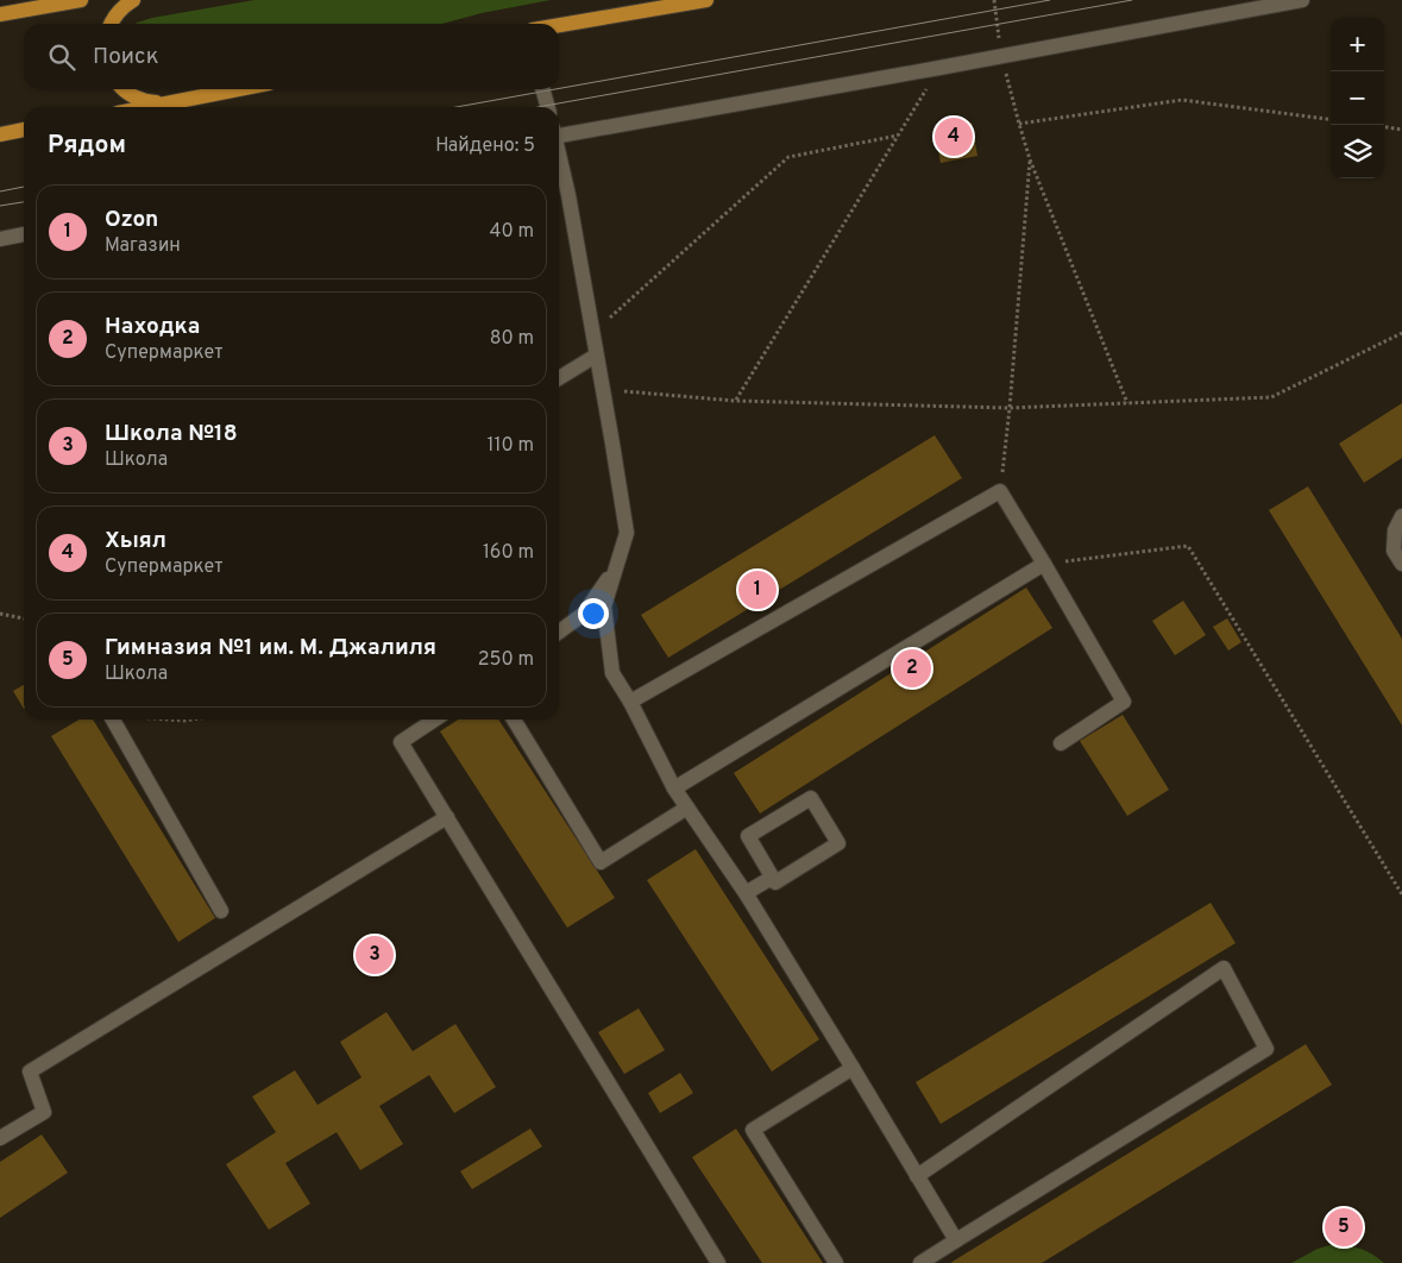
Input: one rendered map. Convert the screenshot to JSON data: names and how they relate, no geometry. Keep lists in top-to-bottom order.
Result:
{
  "page": {
    "map_buttons": ["+", "−"],
    "search": "Поиск",
    "heading": ["Рядом", "Найдено: 5"],
    "pins": [
      "4",
      "1",
      "2",
      "3",
      "5"
    ],
    "list": [
      {
        "mark": "1",
        "name": "Ozon",
        "note": "Магазин",
        "value": "40 m"
      },
      {
        "mark": "2",
        "name": "Находка",
        "note": "Супермаркет",
        "value": "80 m"
      },
      {
        "mark": "3",
        "name": "Школа №18",
        "note": "Школа",
        "value": "110 m"
      },
      {
        "mark": "4",
        "name": "Хыял",
        "note": "Супермаркет",
        "value": "160 m"
      },
      {
        "mark": "5",
        "name": "Гимназия №1 им. М. Джалиля",
        "note": "Школа",
        "value": "250 m"
      }
    ]
  }
}
